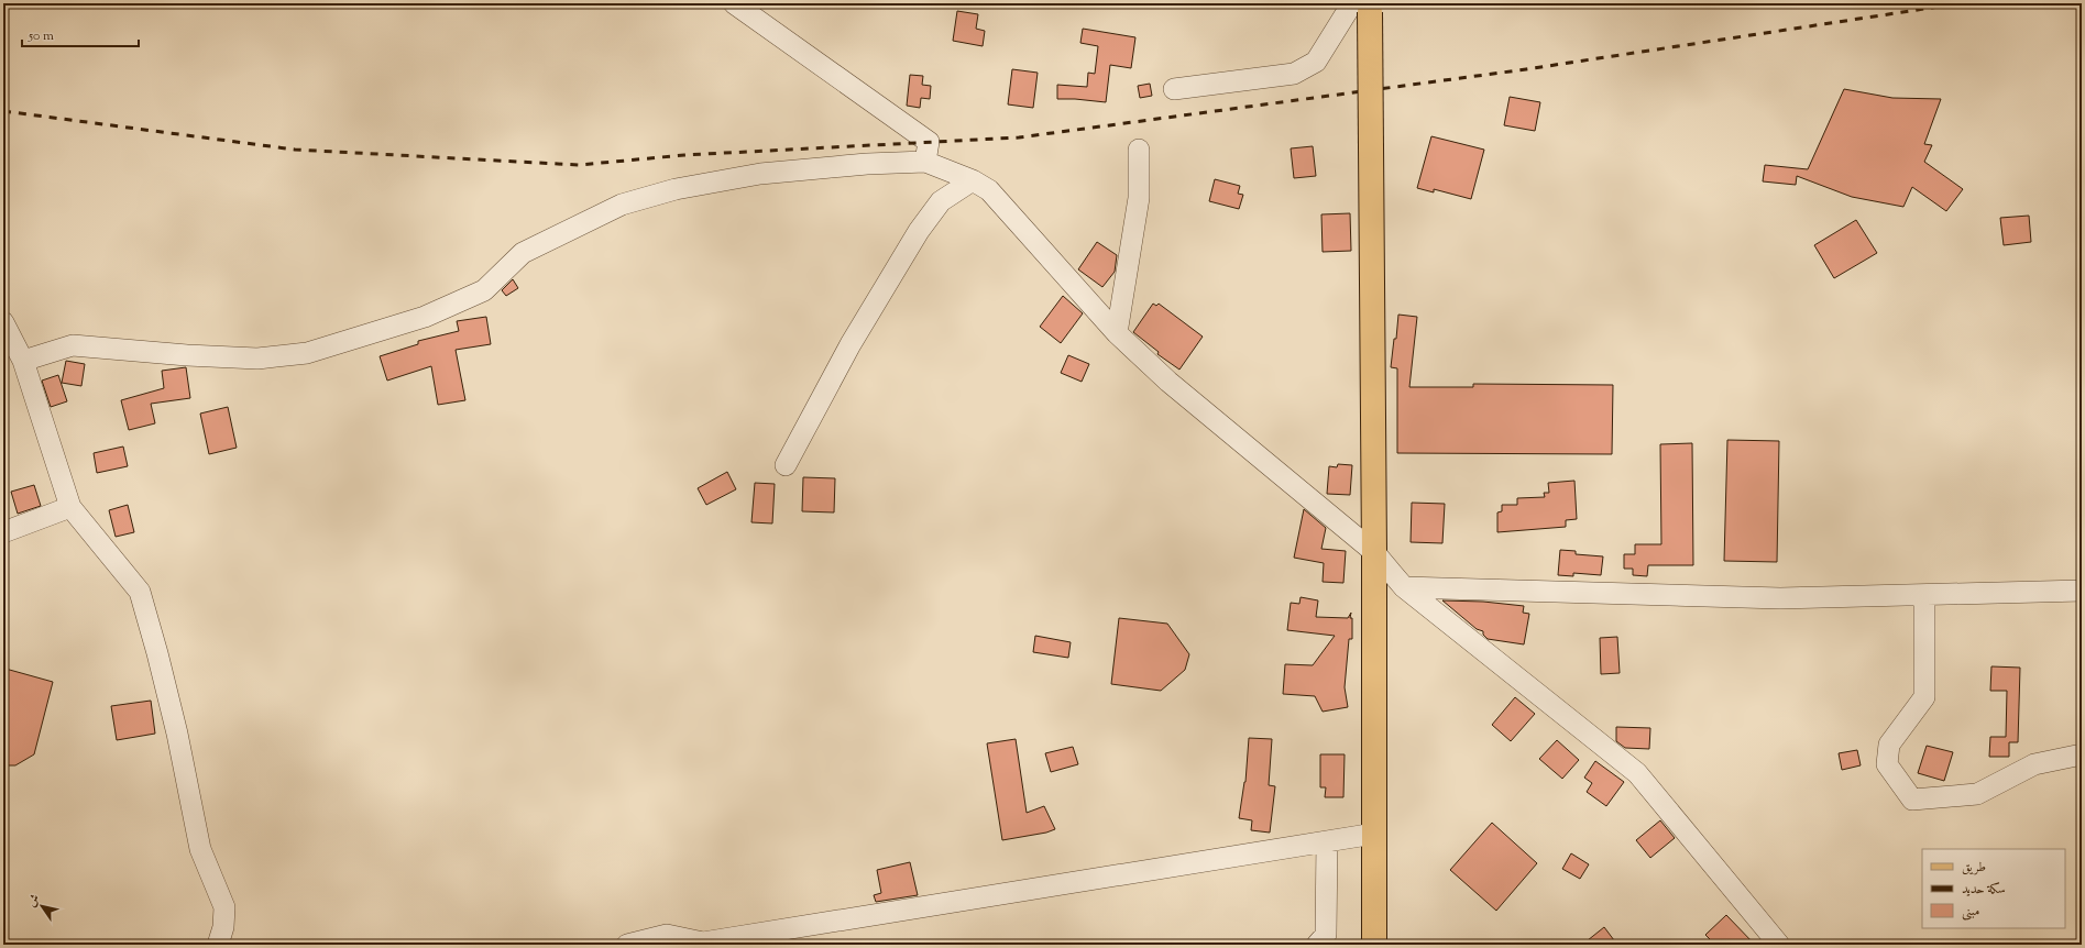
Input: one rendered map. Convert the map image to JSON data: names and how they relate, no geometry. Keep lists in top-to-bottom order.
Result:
{
  "legend": ["طريق", "سكة حديد", "مبنى"],
  "scale_bar": "50 m",
  "north": "top left"
}
